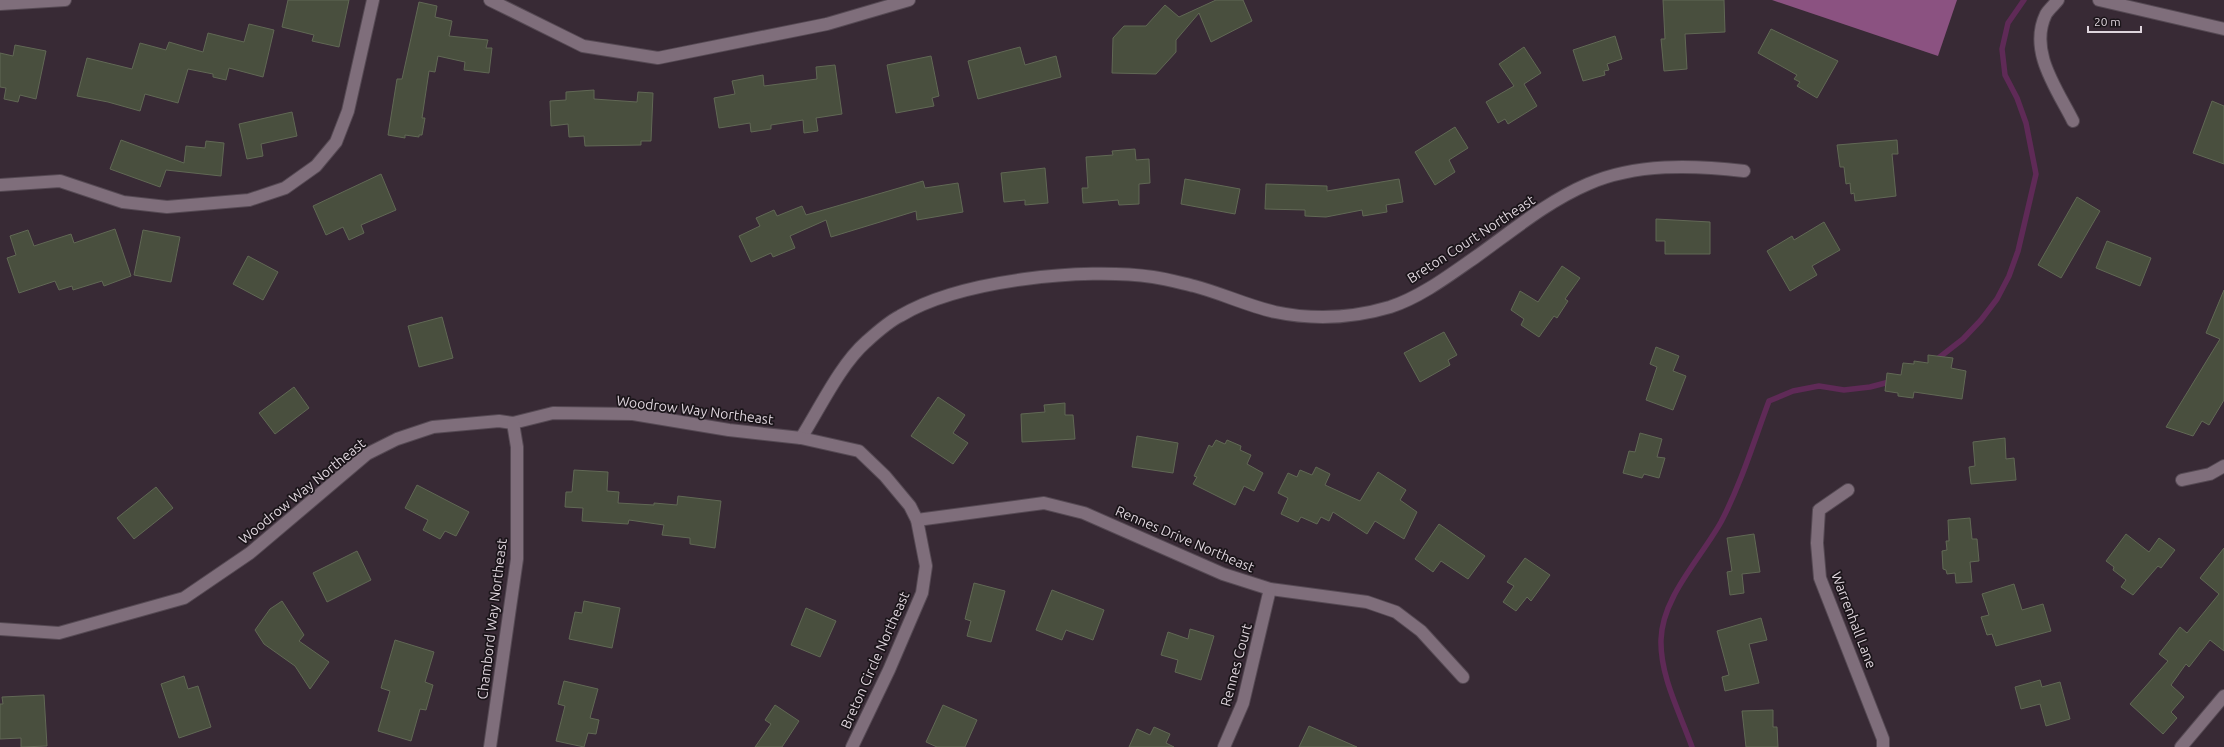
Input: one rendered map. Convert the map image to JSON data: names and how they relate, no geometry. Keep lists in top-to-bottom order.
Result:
{
  "streets": {
    "street": [
      "Breton Court Northeast",
      "Woodrow Way Northeast",
      "Rennes Drive Northeast",
      "Chambord Way Northeast",
      "Warrenhall Lane",
      "Breton Circle Northeast",
      "Rennes Court"
    ]
  },
  "crossings": [
    ["Breton Court Northeast", "Woodrow Way Northeast"],
    ["Breton Court Northeast", "Breton Circle Northeast"],
    ["Woodrow Way Northeast", "Chambord Way Northeast"],
    ["Woodrow Way Northeast", "Breton Circle Northeast"],
    ["Rennes Drive Northeast", "Breton Circle Northeast"],
    ["Rennes Drive Northeast", "Rennes Court"]
  ],
  "scale_bar": "20 m"
}
